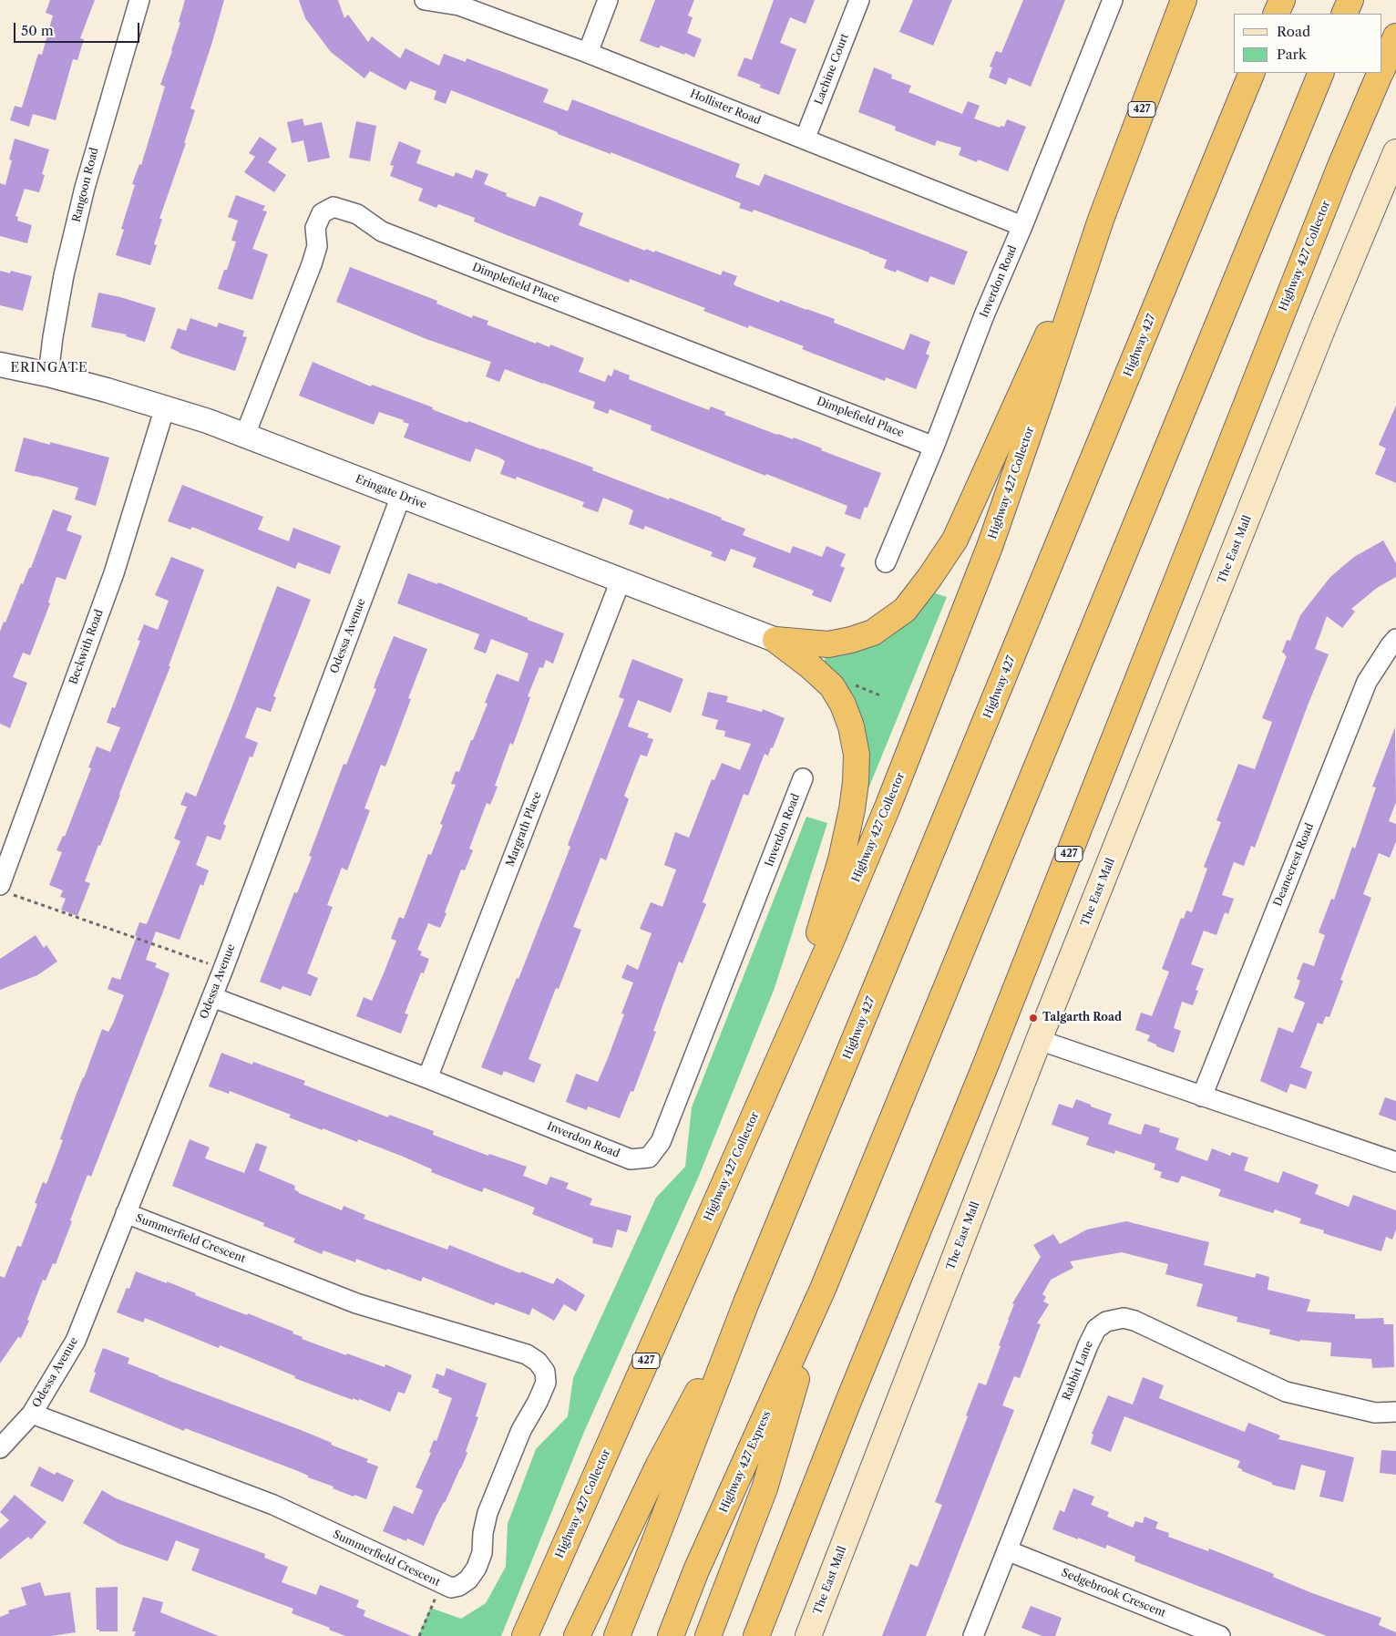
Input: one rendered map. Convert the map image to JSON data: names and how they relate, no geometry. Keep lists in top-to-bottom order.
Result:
{
  "streets": {
    "highway": [
      "427",
      "Highway 427 Collector",
      "Highway 427",
      "Highway 427 Express"
    ],
    "main road": ["The East Mall"],
    "street": [
      "Lachine Court",
      "Hollister Road",
      "Rangoon Road",
      "Inverdon Road",
      "Dimplefield Place",
      "Eringate Drive",
      "Odessa Avenue",
      "Beckwith Road",
      "Margrath Place",
      "Deanecrest Road",
      "Summerfield Crescent",
      "Rabbit Lane",
      "Sedgebrook Crescent"
    ]
  },
  "crossings": [
    ["Lachine Court", "Hollister Road"],
    ["Hollister Road", "Inverdon Road"],
    ["Rangoon Road", "Eringate Drive"],
    ["Inverdon Road", "Dimplefield Place"],
    ["Inverdon Road", "Odessa Avenue"],
    ["Inverdon Road", "Margrath Place"],
    ["Dimplefield Place", "Eringate Drive"],
    ["Eringate Drive", "Odessa Avenue"],
    ["Eringate Drive", "Beckwith Road"],
    ["Eringate Drive", "Margrath Place"],
    ["Odessa Avenue", "Summerfield Crescent"],
    ["Rabbit Lane", "Sedgebrook Crescent"]
  ],
  "districts": ["ERINGATE"],
  "places": ["Talgarth Road"],
  "legend": ["Road", "Park"],
  "scale_bar": "50 m"
}
